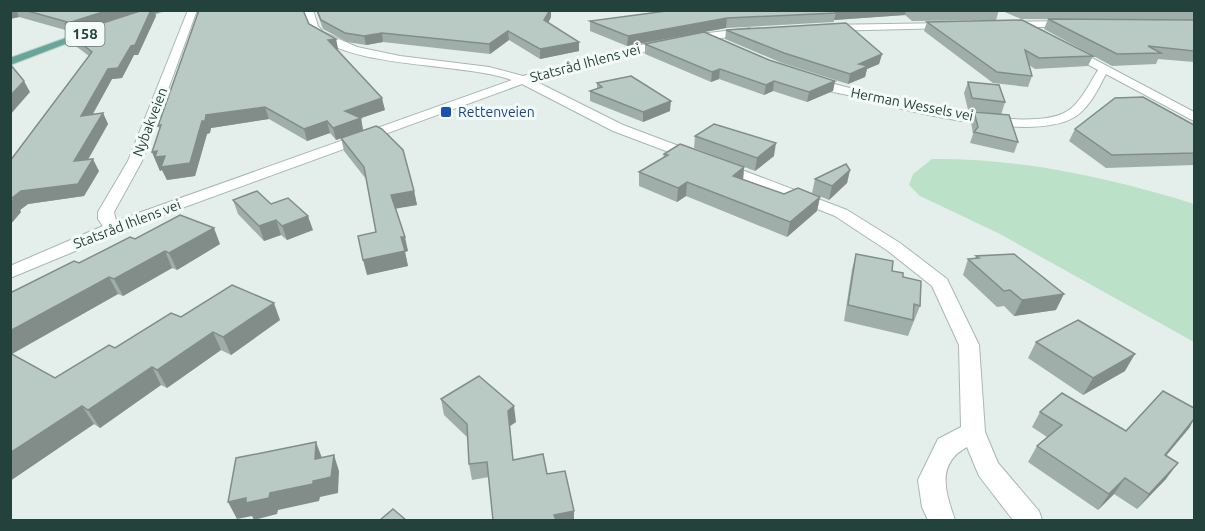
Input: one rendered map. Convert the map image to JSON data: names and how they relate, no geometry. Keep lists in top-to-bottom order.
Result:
{
  "streets": {
    "main road": ["158"],
    "street": ["Statsråd Ihlens vei", "Herman Wessels vei", "Nybakveien"]
  },
  "crossings": [
    ["Statsråd Ihlens vei", "Nybakveien"]
  ],
  "places": {
    "transit": ["Rettenveien"]
  }
}
